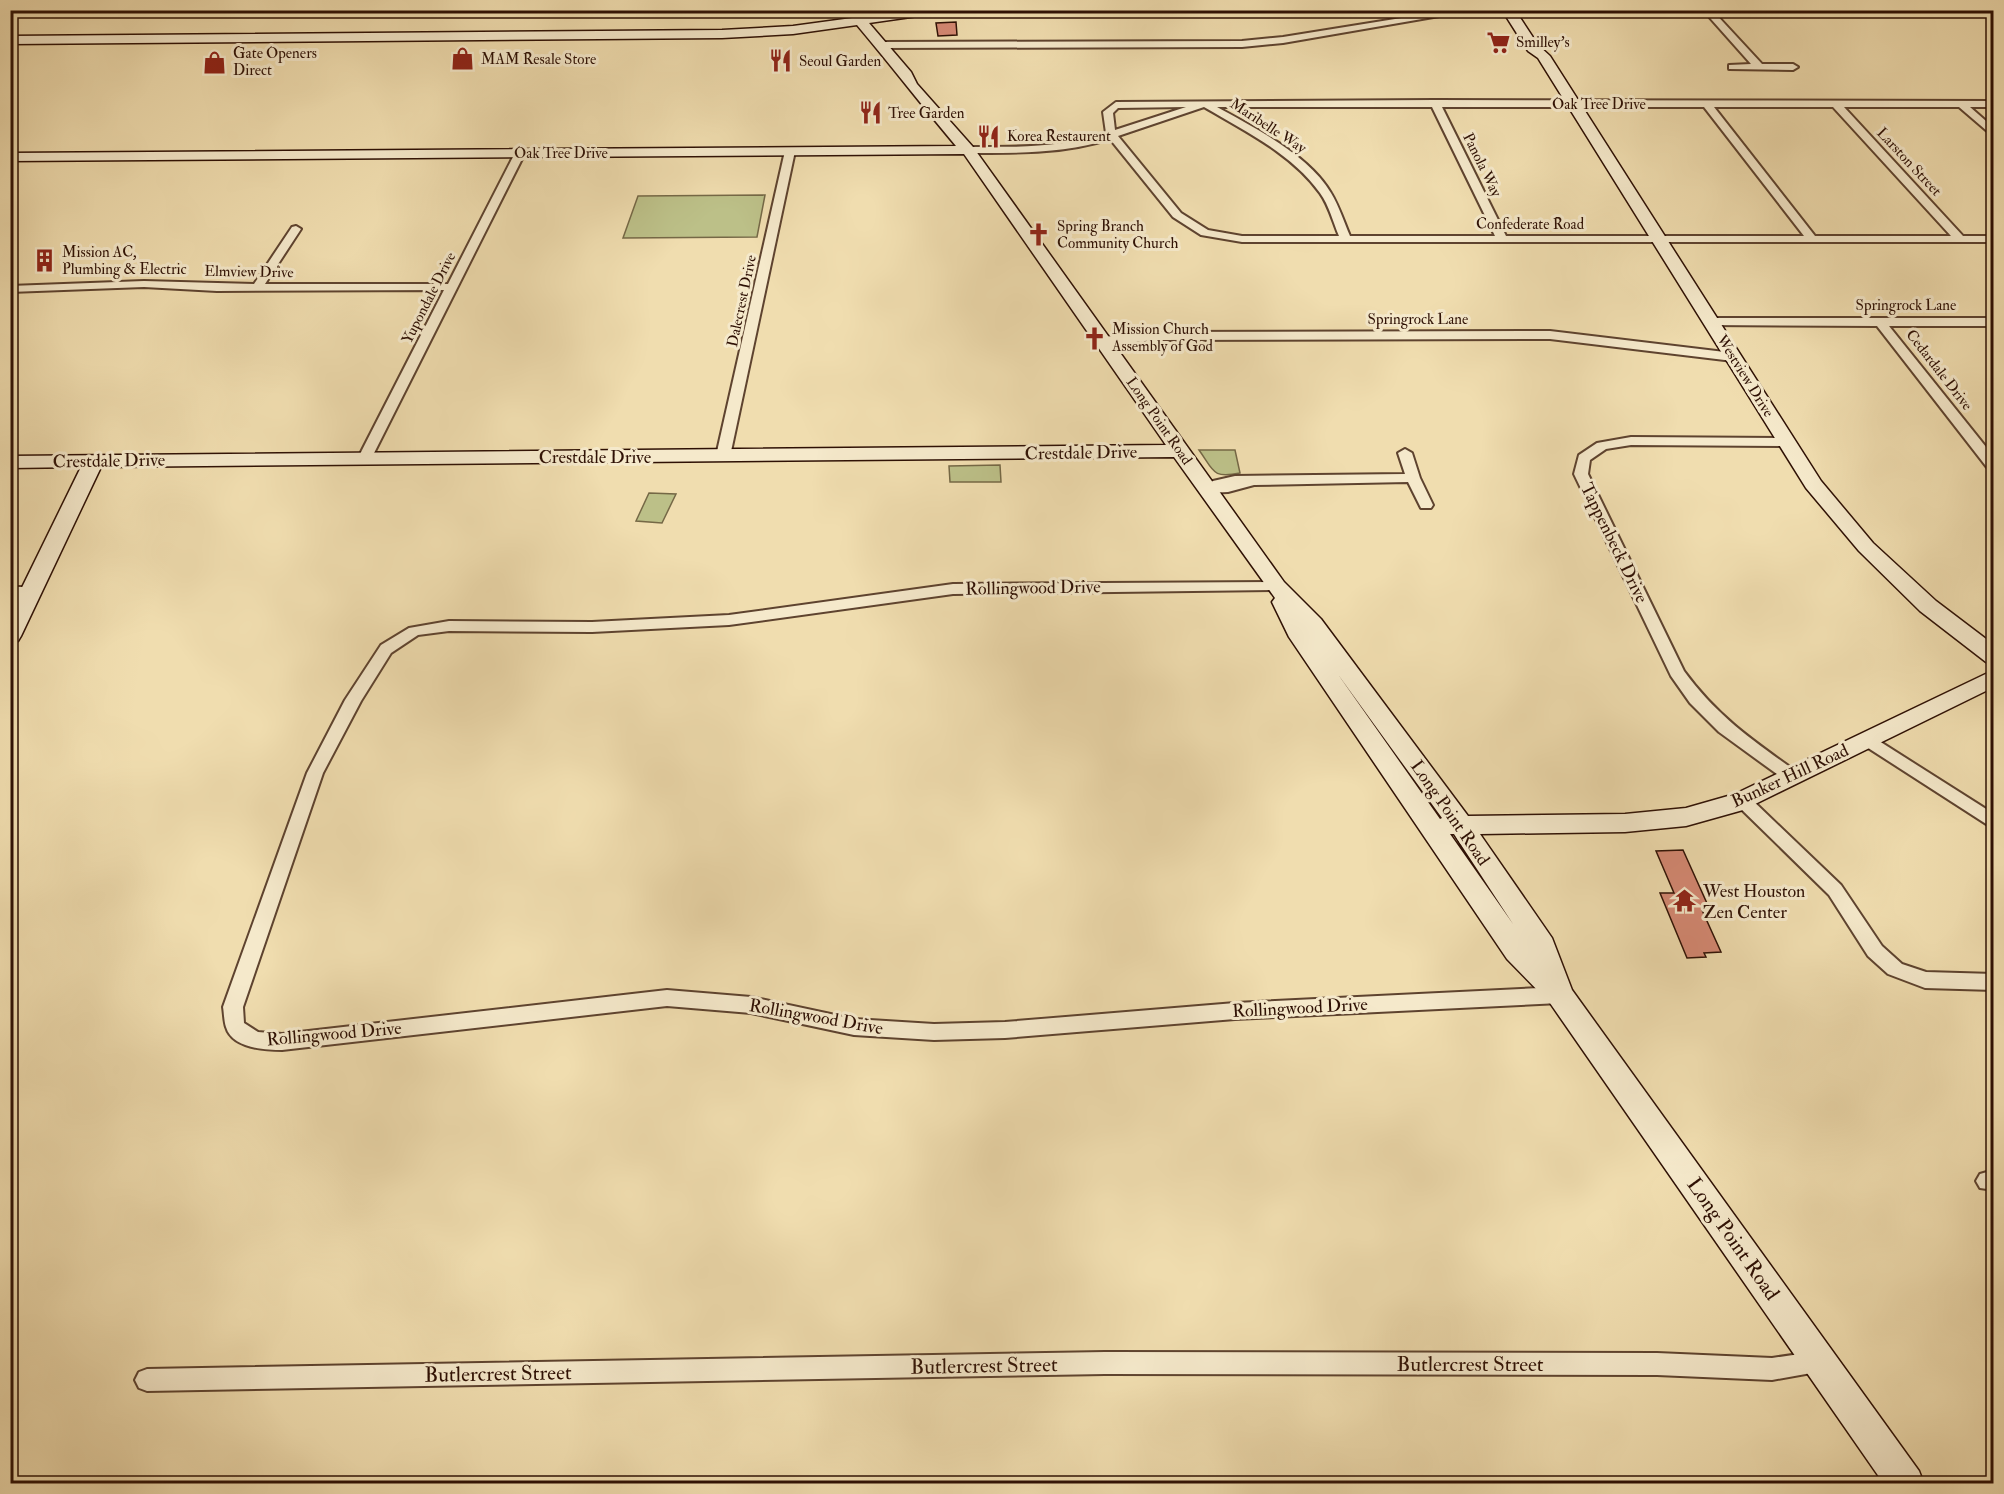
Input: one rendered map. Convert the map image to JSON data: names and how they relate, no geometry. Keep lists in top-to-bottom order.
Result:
{
  "streets": {
    "main road": [
      "Oak Tree Drive",
      "Westview Drive",
      "Long Point Road",
      "Crestdale Drive",
      "Bunker Hill Road"
    ],
    "street": [
      "Maribelle Way",
      "Larston Street",
      "Panola Way",
      "Confederate Road",
      "Elmview Drive",
      "Yupondale Drive",
      "Dalecrest Drive",
      "Springrock Lane",
      "Cedardale Drive",
      "Tappenbeck Drive",
      "Rollingwood Drive",
      "Butlercrest Street"
    ]
  },
  "crossings": [
    ["Oak Tree Drive", "Maribelle Way"],
    ["Oak Tree Drive", "Larston Street"],
    ["Oak Tree Drive", "Panola Way"],
    ["Oak Tree Drive", "Confederate Road"],
    ["Oak Tree Drive", "Yupondale Drive"],
    ["Oak Tree Drive", "Dalecrest Drive"],
    ["Oak Tree Drive", "Westview Drive"],
    ["Oak Tree Drive", "Long Point Road"],
    ["Maribelle Way", "Confederate Road"],
    ["Larston Street", "Confederate Road"],
    ["Panola Way", "Confederate Road"],
    ["Confederate Road", "Westview Drive"],
    ["Elmview Drive", "Yupondale Drive"],
    ["Yupondale Drive", "Crestdale Drive"],
    ["Dalecrest Drive", "Crestdale Drive"],
    ["Springrock Lane", "Cedardale Drive"],
    ["Springrock Lane", "Westview Drive"],
    ["Springrock Lane", "Long Point Road"],
    ["Westview Drive", "Tappenbeck Drive"],
    ["Long Point Road", "Crestdale Drive"],
    ["Long Point Road", "Rollingwood Drive"],
    ["Long Point Road", "Bunker Hill Road"],
    ["Long Point Road", "Butlercrest Street"],
    ["Tappenbeck Drive", "Bunker Hill Road"]
  ],
  "places": {
    "supermarket": ["Smilley's"],
    "shop": ["MAM Resale Store", "Gate Openers Direct"],
    "restaurant": ["Seoul Garden", "Tree Garden", "Korea Restaurent"],
    "church": ["Spring Branch Community Church", "Mission Church Assembly of God"],
    "building": ["Mission AC, Plumbing & Electric"],
    "temple": ["West Houston Zen Center"]
  }
}
